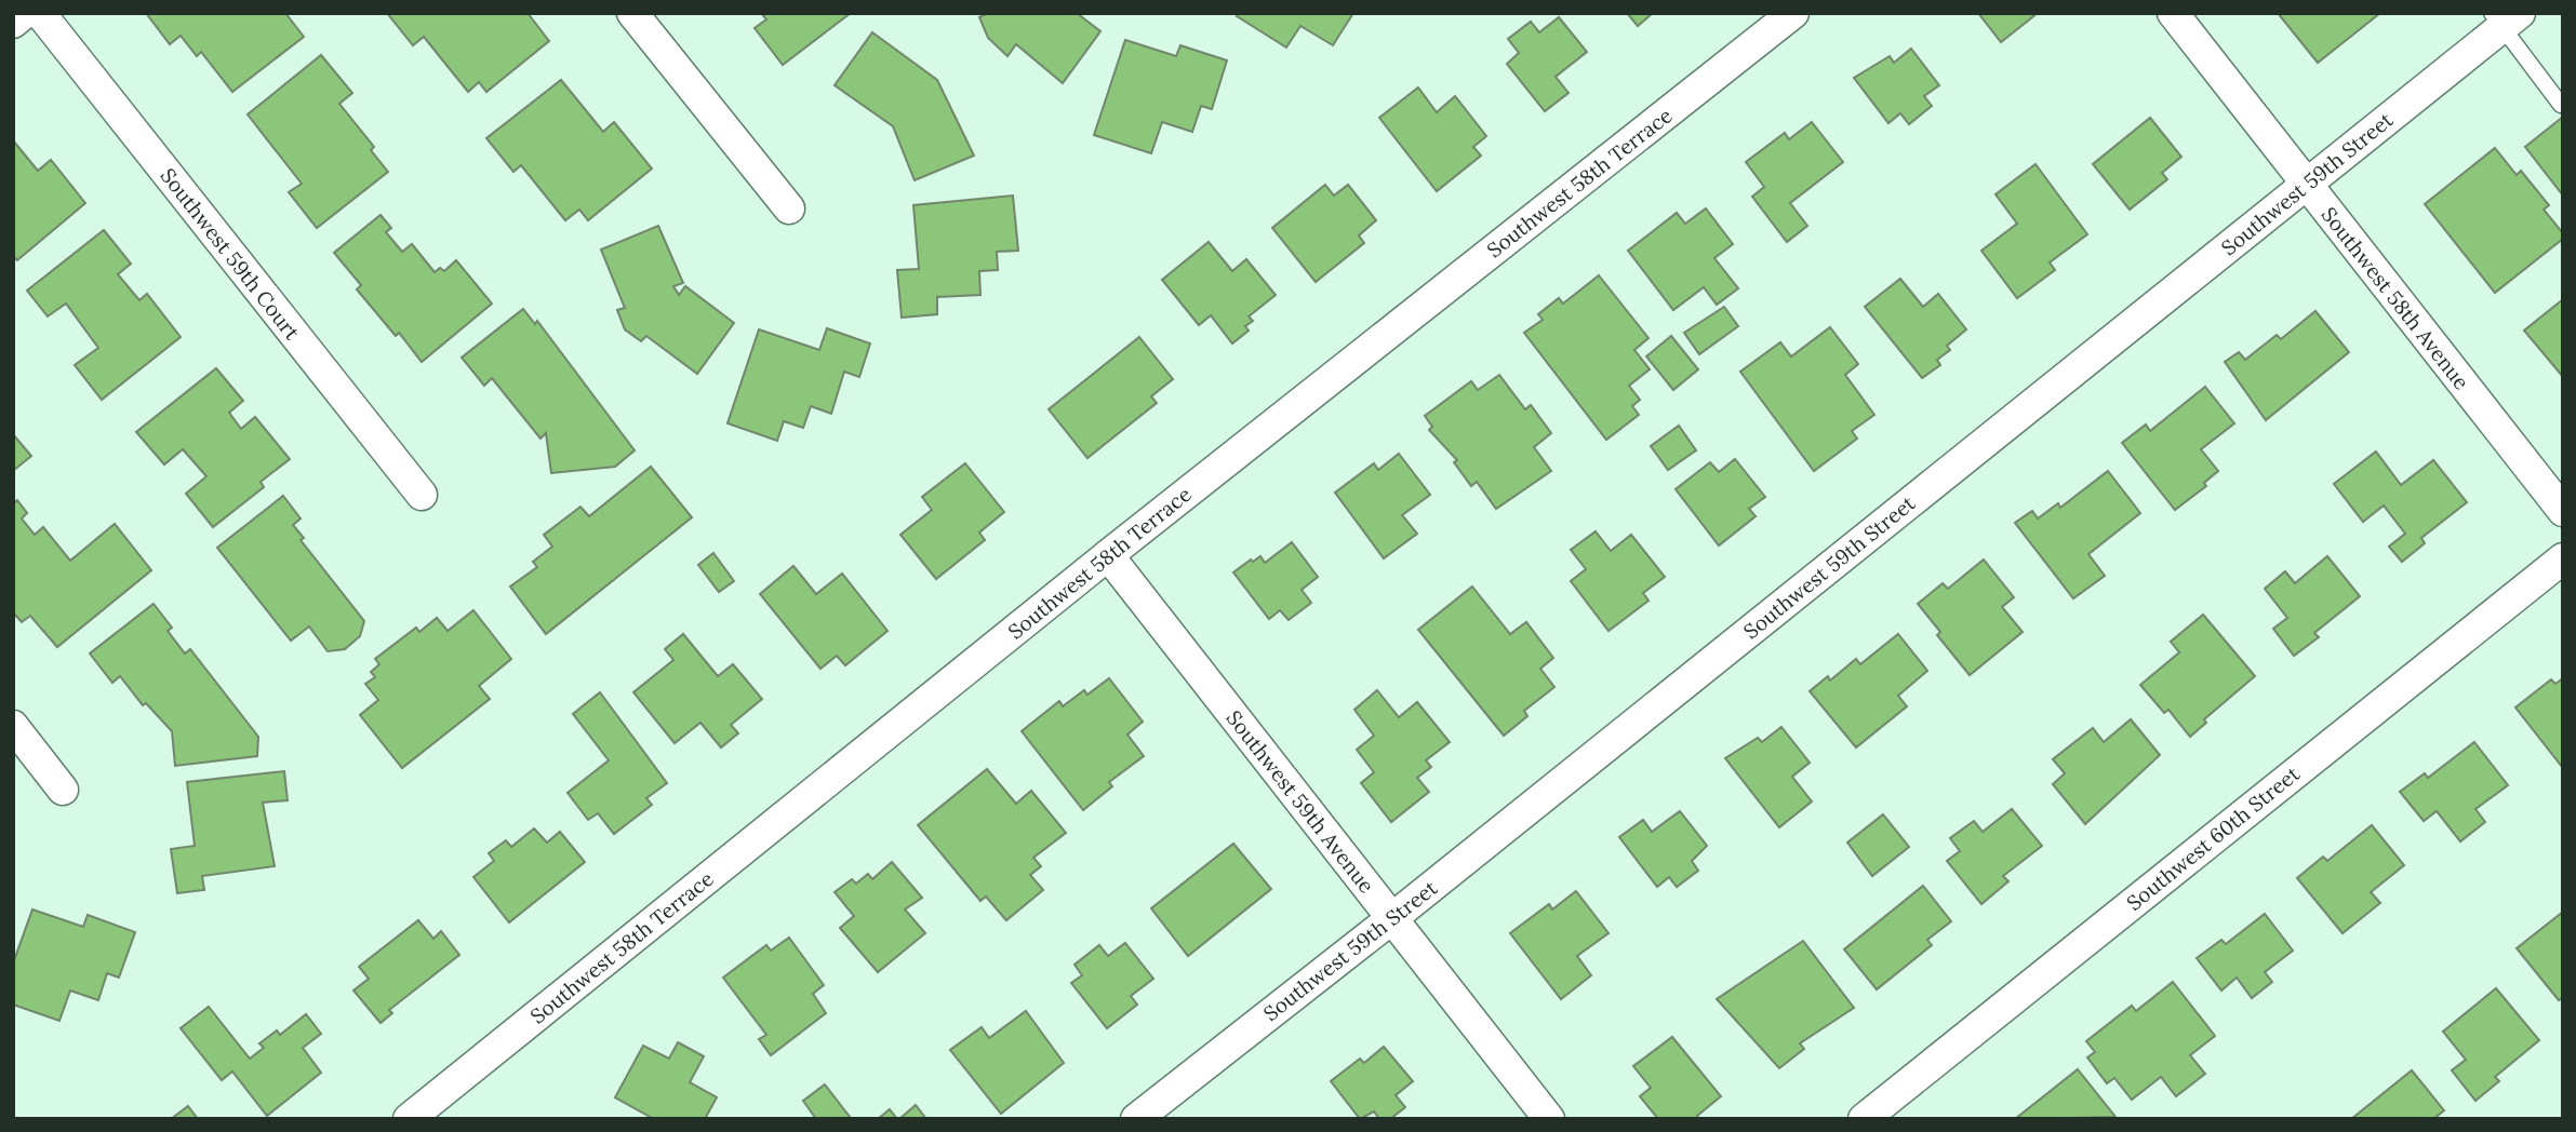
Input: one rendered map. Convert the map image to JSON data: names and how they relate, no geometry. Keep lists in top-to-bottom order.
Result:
{
  "streets": {
    "street": [
      "Southwest 58th Terrace",
      "Southwest 59th Street",
      "Southwest 59th Court",
      "Southwest 58th Avenue",
      "Southwest 59th Avenue",
      "Southwest 60th Street"
    ]
  },
  "crossings": [
    ["Southwest 58th Terrace", "Southwest 59th Avenue"],
    ["Southwest 59th Street", "Southwest 58th Avenue"],
    ["Southwest 59th Street", "Southwest 59th Avenue"]
  ]
}
